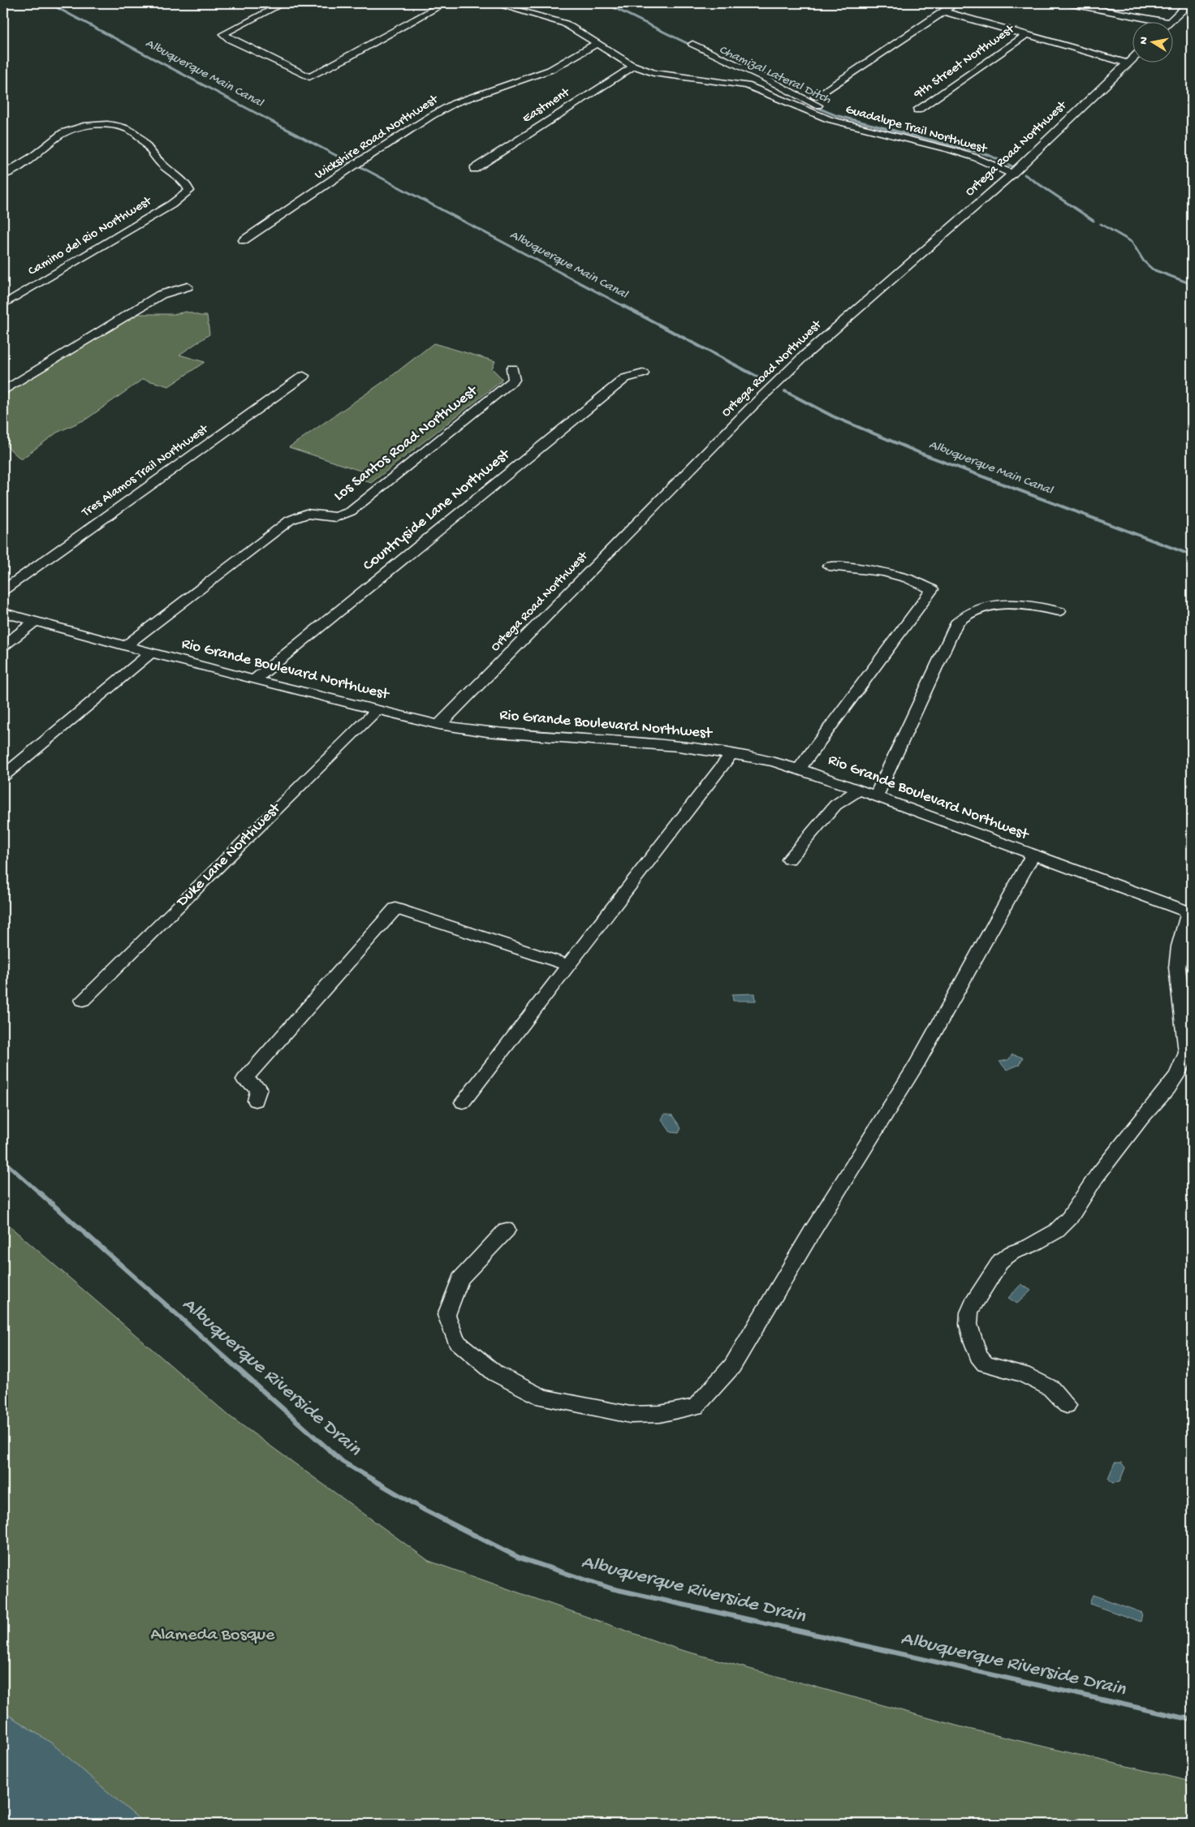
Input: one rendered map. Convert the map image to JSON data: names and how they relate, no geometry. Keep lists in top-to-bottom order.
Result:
{
  "streets": {
    "street": [
      "9th Street Northwest",
      "Eastment",
      "Guadalupe Trail Northwest",
      "Wickshire Road Northwest",
      "Ortega Road Northwest",
      "Camino del Rio Northwest",
      "Los Santos Road Northwest",
      "Tres Alamos Trail Northwest",
      "Countryside Lane Northwest",
      "Rio Grande Boulevard Northwest",
      "Duke Lane Northwest"
    ]
  },
  "crossings": [
    ["9th Street Northwest", "Ortega Road Northwest"],
    ["Eastment", "Guadalupe Trail Northwest"],
    ["Guadalupe Trail Northwest", "Wickshire Road Northwest"],
    ["Guadalupe Trail Northwest", "Ortega Road Northwest"],
    ["Ortega Road Northwest", "Rio Grande Boulevard Northwest"],
    ["Los Santos Road Northwest", "Rio Grande Boulevard Northwest"],
    ["Countryside Lane Northwest", "Rio Grande Boulevard Northwest"],
    ["Rio Grande Boulevard Northwest", "Duke Lane Northwest"]
  ],
  "water": ["Albuquerque Main Canal", "Chamizal Lateral Ditch", "Albuquerque Riverside Drain"],
  "parks": ["Alameda Bosque"],
  "north": "left"
}
